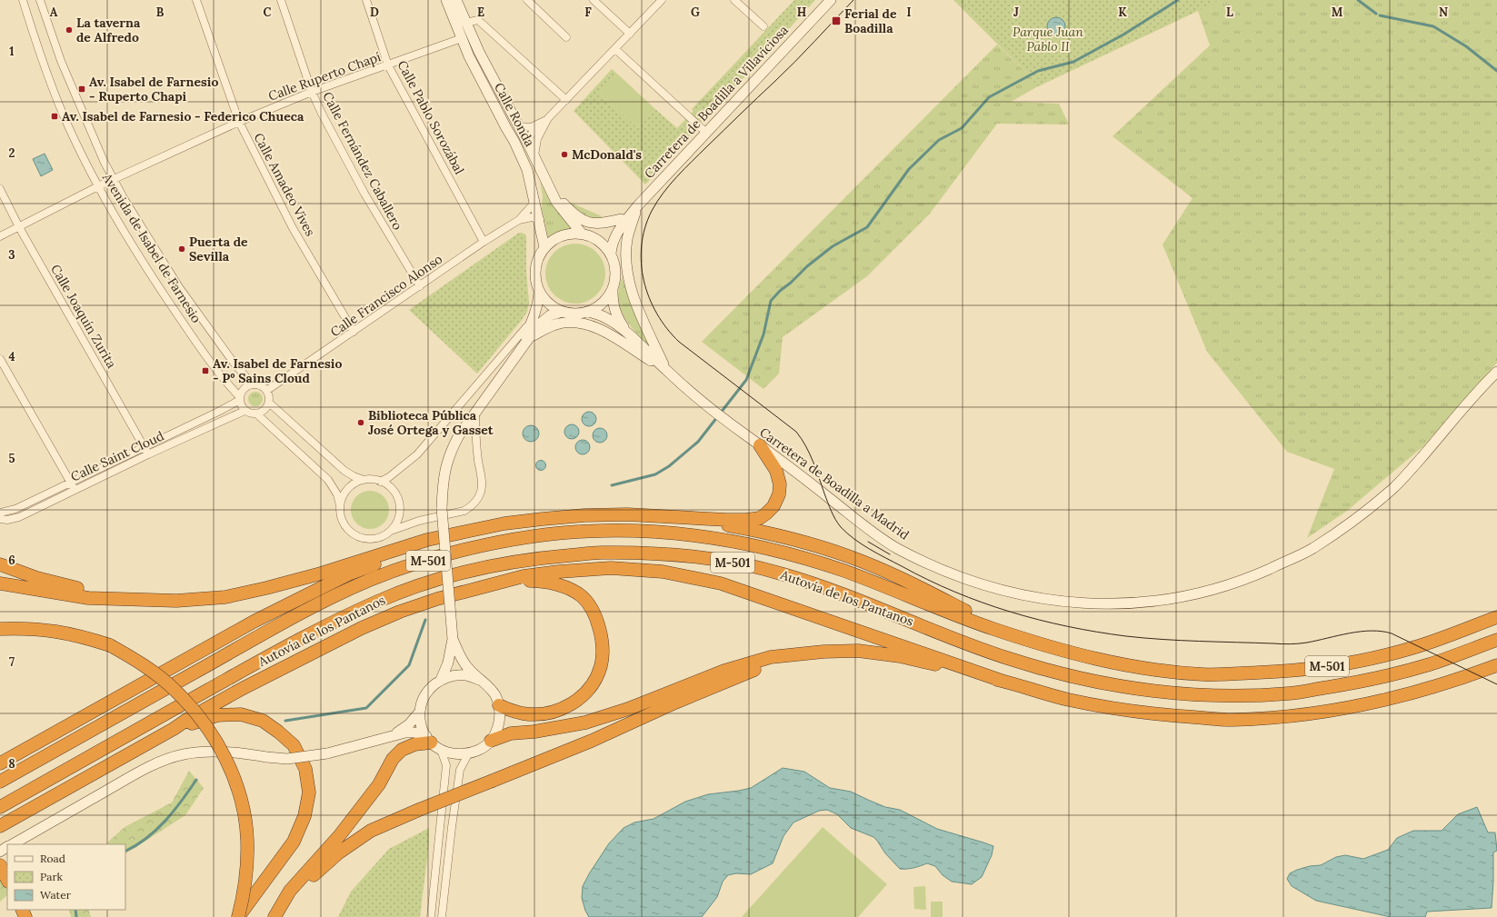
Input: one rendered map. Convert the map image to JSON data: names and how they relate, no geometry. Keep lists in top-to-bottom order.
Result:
{
  "streets": {
    "highway": ["M-501", "Autovía de los Pantanos"],
    "street": [
      "Calle Ruperto Chapí",
      "Carretera de Boadilla a Villaviciosa",
      "Calle Ronda",
      "Calle Pablo Sorozábal",
      "Calle Fernández Caballero",
      "Calle Amadeo Vives",
      "Avenida de Isabel de Farnesio",
      "Calle Francisco Alonso",
      "Calle Joaquín Zurita",
      "Calle Saint Cloud",
      "Carretera de Boadilla a Madrid"
    ]
  },
  "crossings": [
    ["Calle Ruperto Chapí", "Calle Ronda"],
    ["Calle Ruperto Chapí", "Calle Pablo Sorozábal"],
    ["Calle Ruperto Chapí", "Calle Fernández Caballero"],
    ["Calle Ruperto Chapí", "Calle Amadeo Vives"],
    ["Calle Ruperto Chapí", "Avenida de Isabel de Farnesio"],
    ["Calle Ruperto Chapí", "Calle Joaquín Zurita"],
    ["Carretera de Boadilla a Villaviciosa", "Calle Ronda"],
    ["Carretera de Boadilla a Villaviciosa", "Carretera de Boadilla a Madrid"],
    ["Calle Ronda", "Calle Francisco Alonso"],
    ["Calle Ronda", "Carretera de Boadilla a Madrid"],
    ["Calle Pablo Sorozábal", "Calle Francisco Alonso"],
    ["Calle Fernández Caballero", "Calle Francisco Alonso"],
    ["Calle Amadeo Vives", "Calle Francisco Alonso"],
    ["Avenida de Isabel de Farnesio", "Calle Francisco Alonso"],
    ["Avenida de Isabel de Farnesio", "Calle Saint Cloud"],
    ["Calle Francisco Alonso", "Calle Saint Cloud"],
    ["Calle Joaquín Zurita", "Calle Saint Cloud"]
  ],
  "parks": ["Parque Juan Pablo II"],
  "places": {
    "transit": [
      "Ferial de Boadilla",
      "Av. Isabel de Farnesio - Ruperto Chapi",
      "Av. Isabel de Farnesio - Federico Chueca",
      "Av. Isabel de Farnesio - Pº Sains Cloud"
    ],
    "other": [
      "La taverna de Alfredo",
      "McDonald's",
      "Puerta de Sevilla",
      "Biblioteca Pública José Ortega y Gasset"
    ]
  },
  "legend": ["Road", "Park", "Water"],
  "grid": {
    "columns": [
      "A",
      "B",
      "C",
      "D",
      "E",
      "F",
      "G",
      "H",
      "I",
      "J",
      "K",
      "L",
      "M",
      "N"
    ],
    "rows": [
      "1",
      "2",
      "3",
      "4",
      "5",
      "6",
      "7",
      "8"
    ]
  }
}
